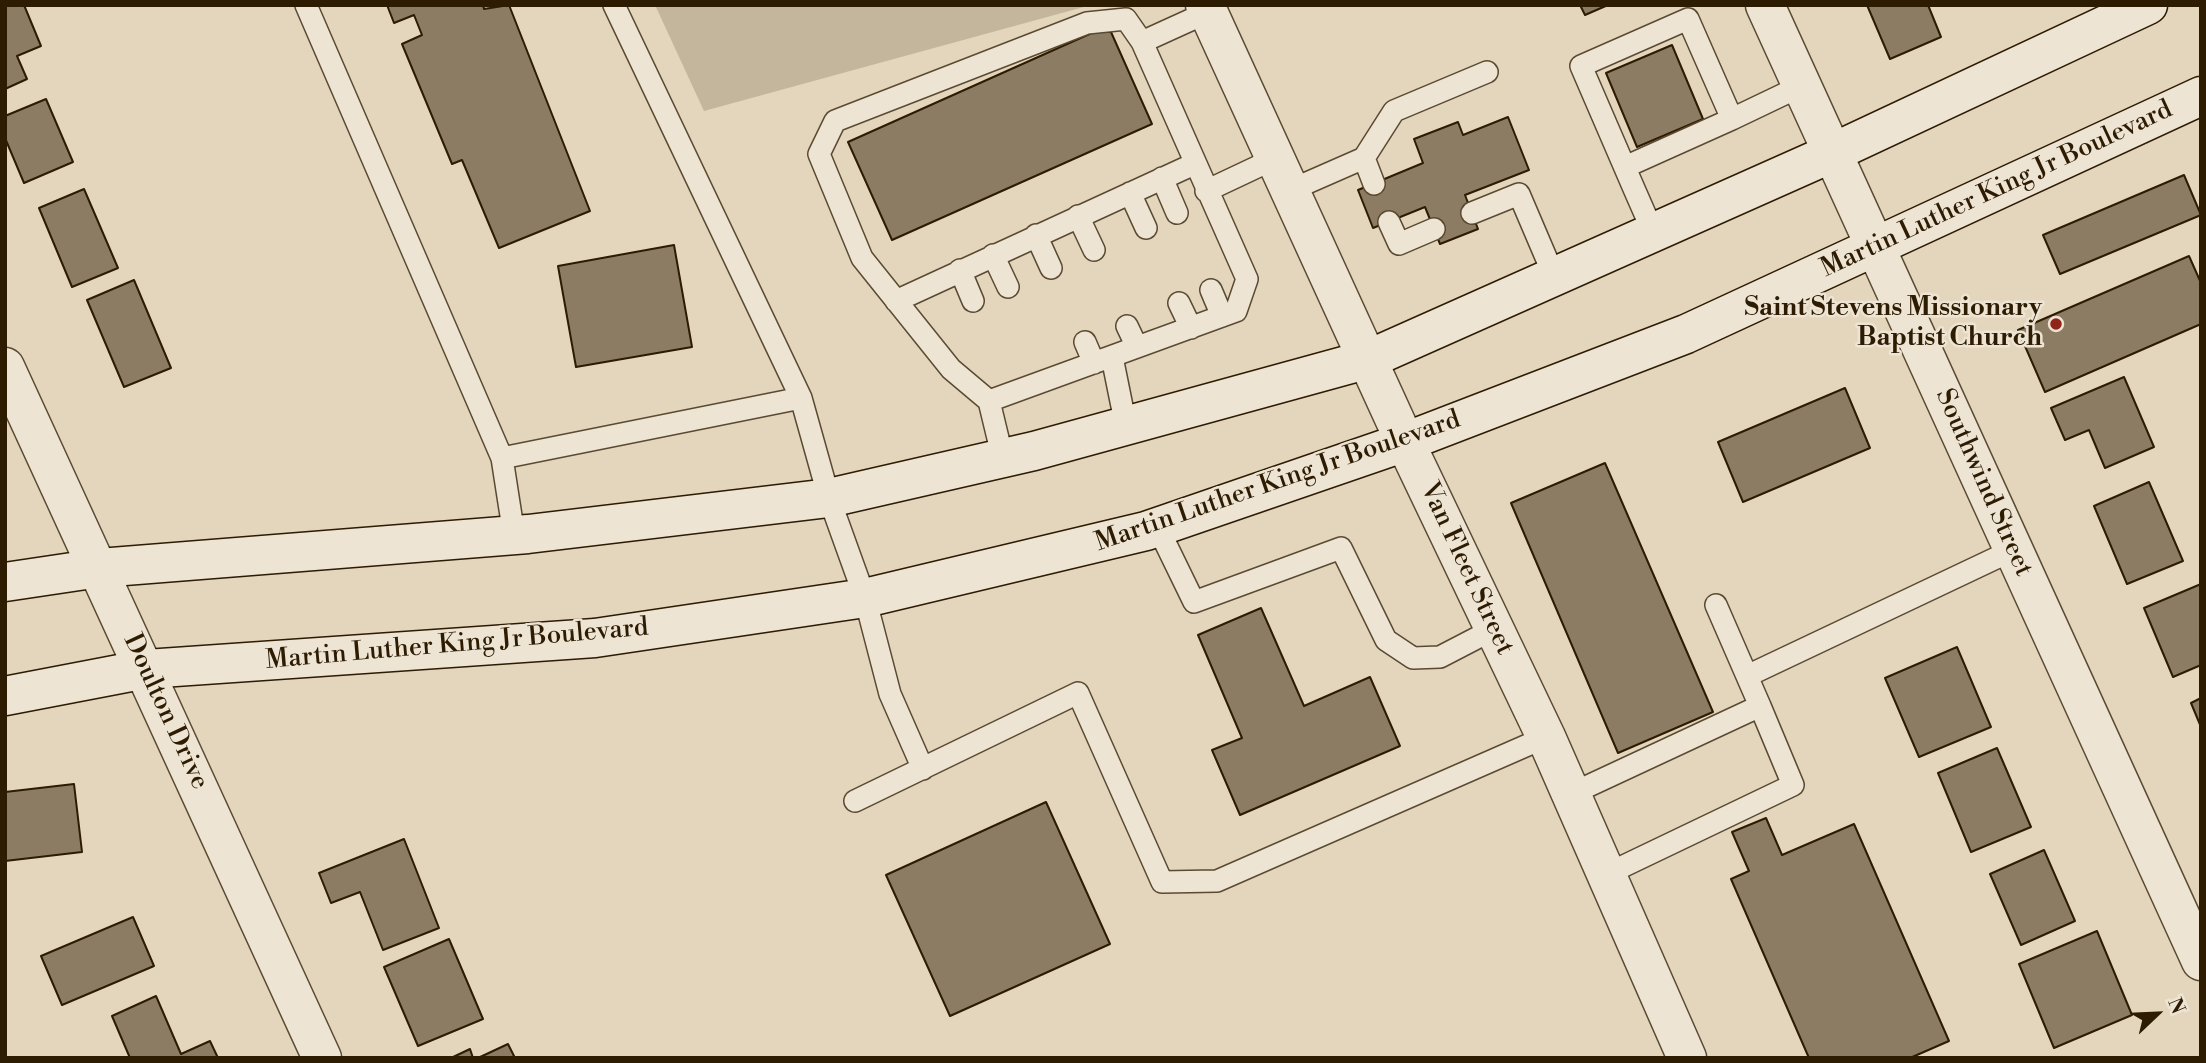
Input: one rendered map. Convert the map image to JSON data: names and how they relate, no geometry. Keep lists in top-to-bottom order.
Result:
{
  "streets": {
    "main road": [
      "Martin Luther King Jr Boulevard",
      "Southwind Street",
      "Van Fleet Street",
      "Doulton Drive"
    ]
  },
  "crossings": [
    ["Martin Luther King Jr Boulevard", "Southwind Street"],
    ["Martin Luther King Jr Boulevard", "Van Fleet Street"],
    ["Martin Luther King Jr Boulevard", "Doulton Drive"]
  ],
  "places": ["Saint Stevens Missionary Baptist Church"],
  "north": "top right"
}
